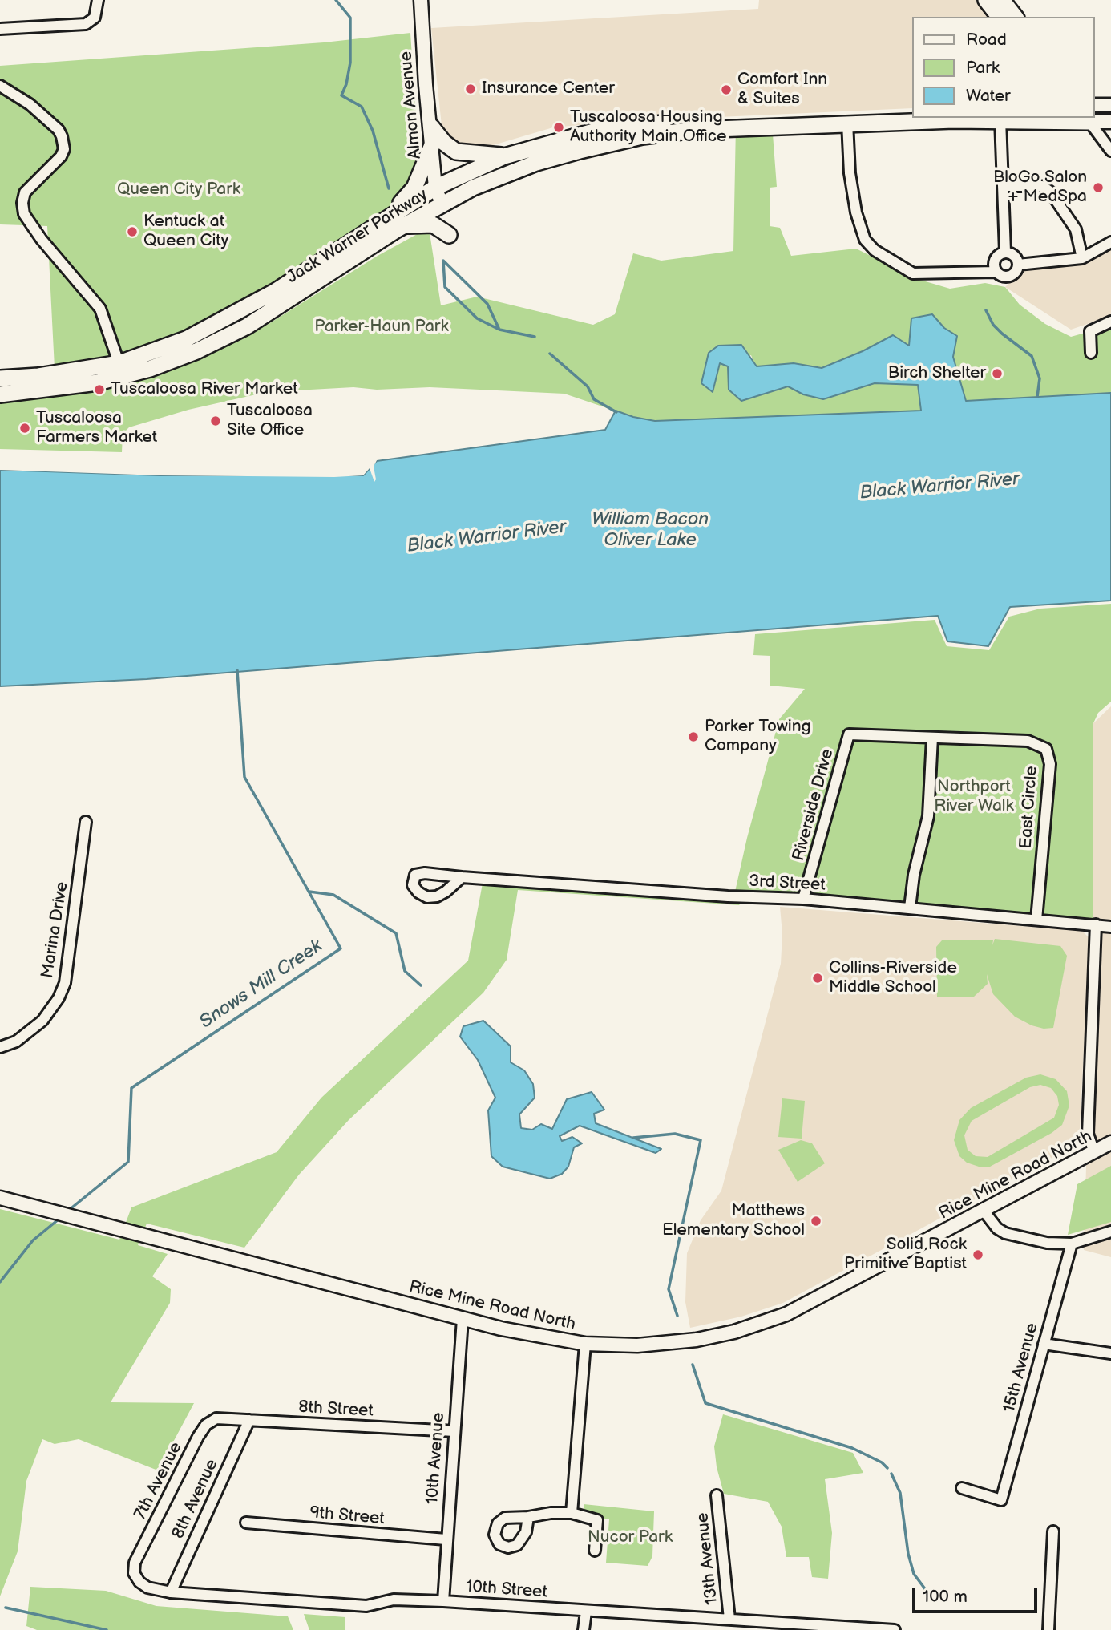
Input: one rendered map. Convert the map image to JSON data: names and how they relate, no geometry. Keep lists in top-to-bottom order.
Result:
{
  "streets": {
    "main road": ["Almon Avenue", "Jack Warner Parkway", "Rice Mine Road North"],
    "street": [
      "Riverside Drive",
      "East Circle",
      "3rd Street",
      "Marina Drive",
      "15th Avenue",
      "8th Street",
      "10th Avenue",
      "7th Avenue",
      "8th Avenue",
      "9th Street",
      "13th Avenue",
      "10th Street"
    ]
  },
  "crossings": [
    ["Almon Avenue", "Jack Warner Parkway"],
    ["Riverside Drive", "East Circle"],
    ["Riverside Drive", "3rd Street"],
    ["East Circle", "3rd Street"],
    ["Rice Mine Road North", "10th Avenue"],
    ["8th Street", "10th Avenue"],
    ["8th Street", "7th Avenue"],
    ["8th Street", "8th Avenue"],
    ["10th Avenue", "9th Street"],
    ["10th Avenue", "10th Street"],
    ["7th Avenue", "10th Street"],
    ["8th Avenue", "10th Street"],
    ["13th Avenue", "10th Street"]
  ],
  "water": ["Black Warrior River", "William Bacon Oliver Lake", "Snows Mill Creek"],
  "parks": [
    "Queen City Park",
    "Parker-Haun Park",
    "Northport River Walk",
    "Nucor Park"
  ],
  "places": [
    "Insurance Center",
    "Comfort Inn & Suites",
    "Tuscaloosa Housing Authority Main Office",
    "BloGo Salon + MedSpa",
    "Kentuck at Queen City",
    "Birch Shelter",
    "Tuscaloosa River Market",
    "Tuscaloosa Site Office",
    "Tuscaloosa Farmers Market",
    "Parker Towing Company",
    "Collins-Riverside Middle School",
    "Matthews Elementary School",
    "Solid Rock Primitive Baptist"
  ],
  "legend": ["Road", "Park", "Water"],
  "scale_bar": "100 m"
}
